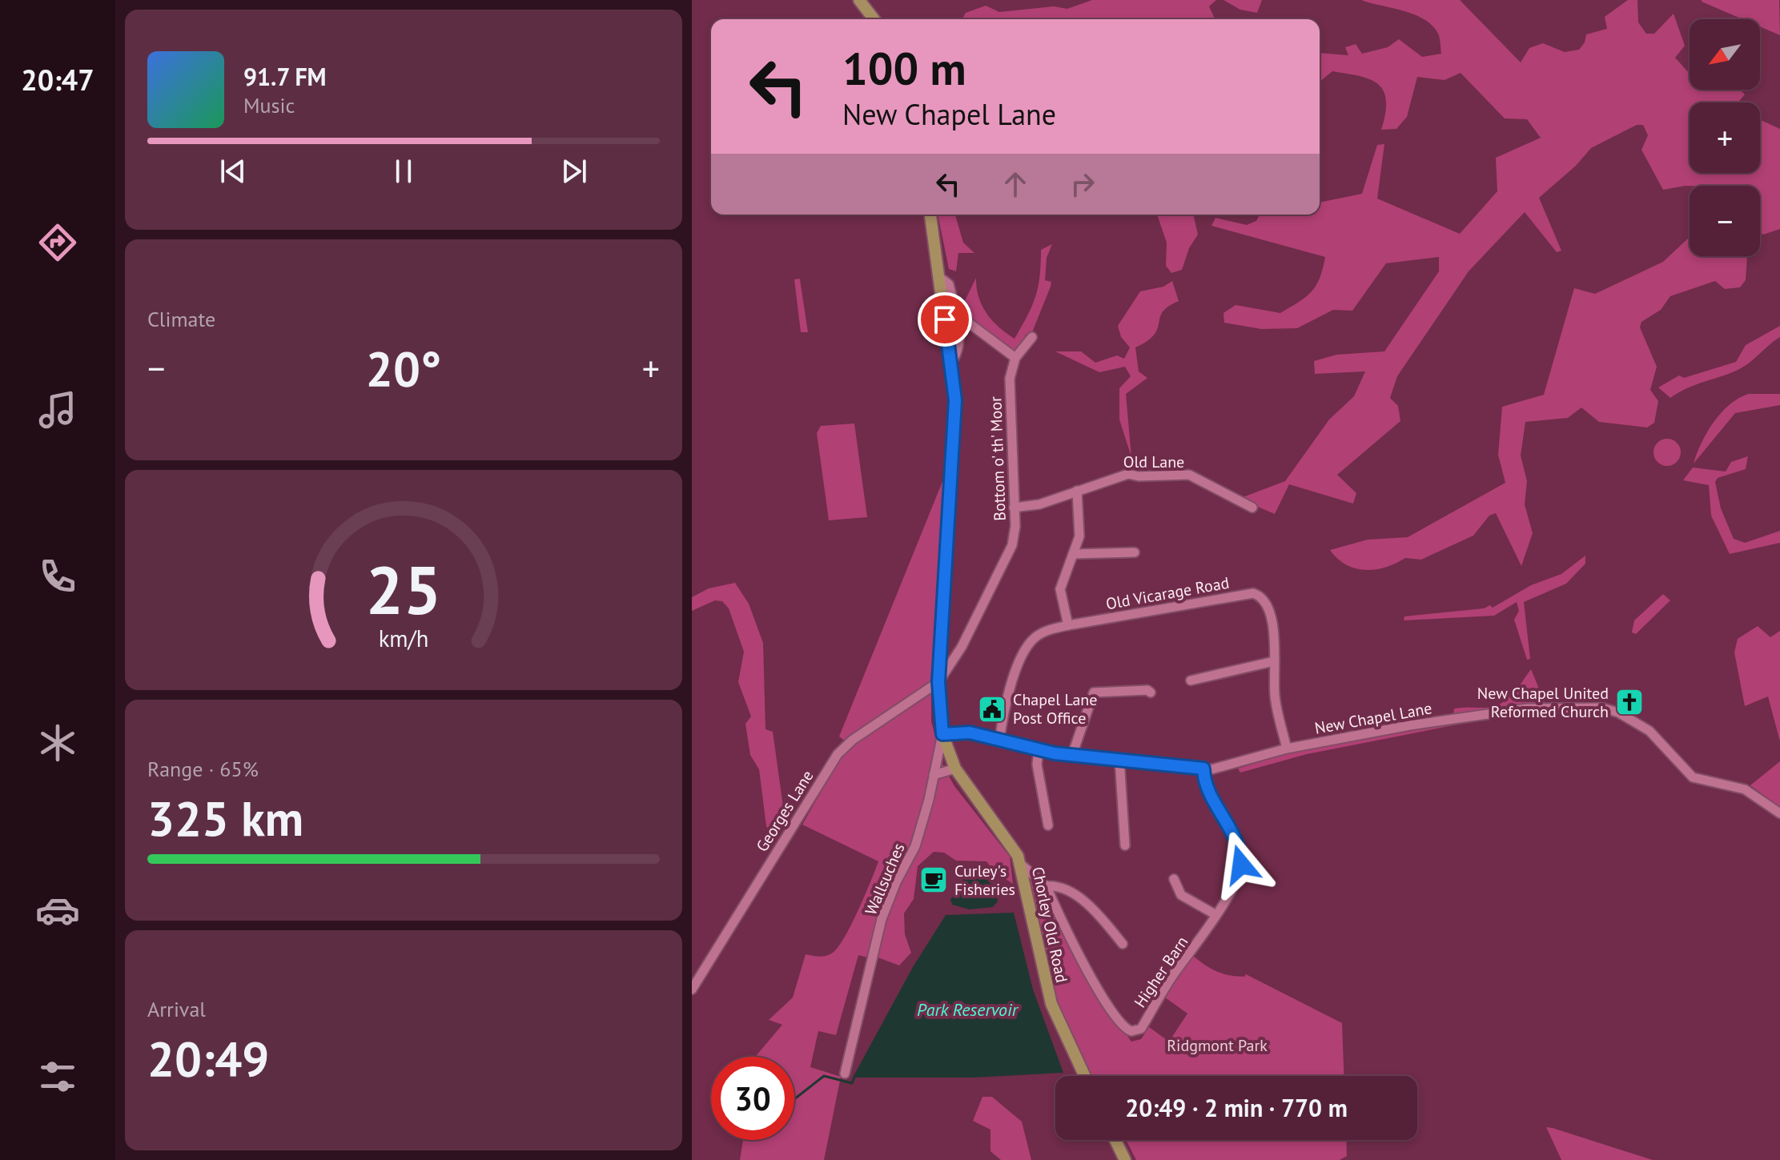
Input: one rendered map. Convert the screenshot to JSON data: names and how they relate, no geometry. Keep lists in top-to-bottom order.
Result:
{
  "streets": {
    "main road": ["Chorley Old Road"],
    "street": [
      "Bottom o' th' Moor",
      "Old Lane",
      "Old Vicarage Road",
      "New Chapel Lane",
      "Georges Lane",
      "Wallsuches",
      "Higher Barn"
    ]
  },
  "crossings": [
    ["Bottom o' th' Moor", "Old Lane"],
    ["Bottom o' th' Moor", "Georges Lane"],
    ["Bottom o' th' Moor", "Chorley Old Road"],
    ["Old Vicarage Road", "New Chapel Lane"],
    ["New Chapel Lane", "Wallsuches"],
    ["New Chapel Lane", "Chorley Old Road"],
    ["New Chapel Lane", "Higher Barn"],
    ["Georges Lane", "Chorley Old Road"],
    ["Wallsuches", "Chorley Old Road"]
  ],
  "water": ["Park Reservoir"],
  "parks": ["Ridgmont Park"],
  "places": {
    "church": ["New Chapel United Reformed Church"],
    "public building": ["Chapel Lane Post Office"],
    "cafe": ["Curley's Fisheries"]
  },
  "north": "bottom left",
  "page": {
    "tabs": "20:47",
    "map_buttons": ["+", "−"],
    "turn": ["100 m", "New Chapel Lane"],
    "song": ["91.7 FM", "Music"],
    "tile": [
      "Climate",
      ["Range · 65%", "325 km"],
      ["Arrival", "20:49"]
    ],
    "heat": ["−", "20°", "+"],
    "limit": "30",
    "trip": "20:49 · 2 min · 770 m",
    "gauge": ["25", "km/h"]
  }
}
